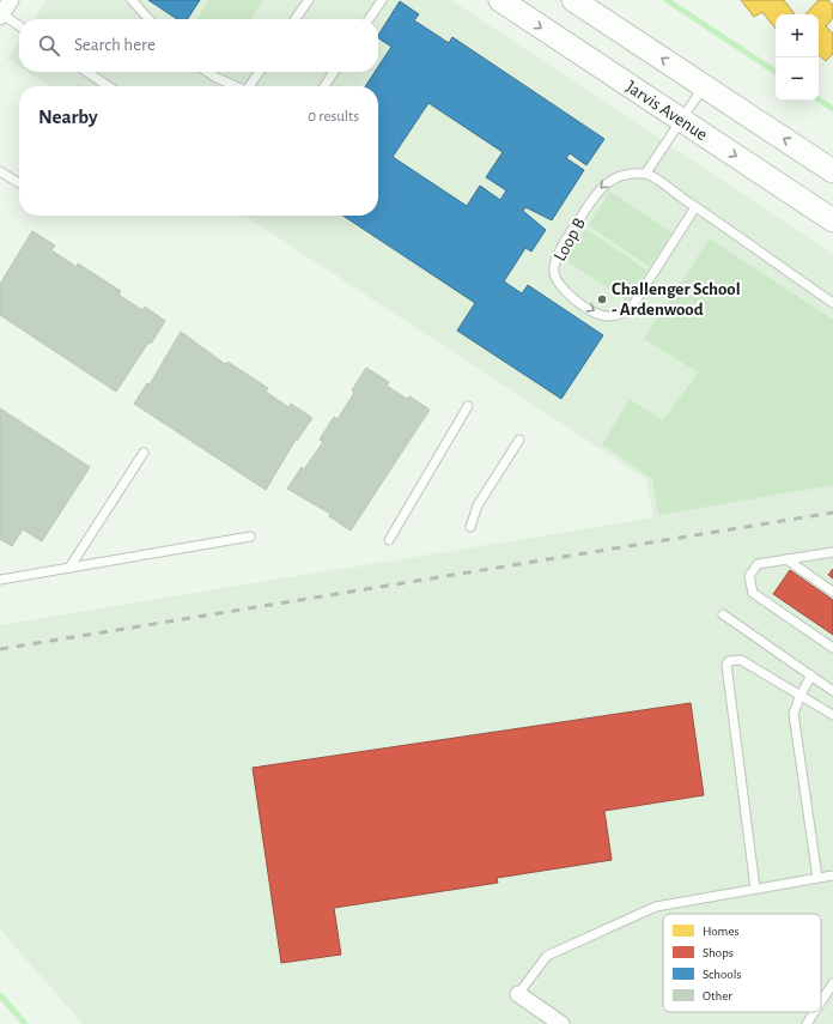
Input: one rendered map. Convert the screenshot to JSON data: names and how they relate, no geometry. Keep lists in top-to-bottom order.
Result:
{
  "streets": {
    "main road": ["Jarvis Avenue"],
    "lane": ["Loop B"]
  },
  "places": ["Challenger School - Ardenwood"],
  "legend": [
    "Homes",
    "Shops",
    "Schools",
    "Other"
  ],
  "page": {
    "map_buttons": ["+", "−"],
    "search": "Search here",
    "heading": ["Nearby", "0 results"]
  }
}
